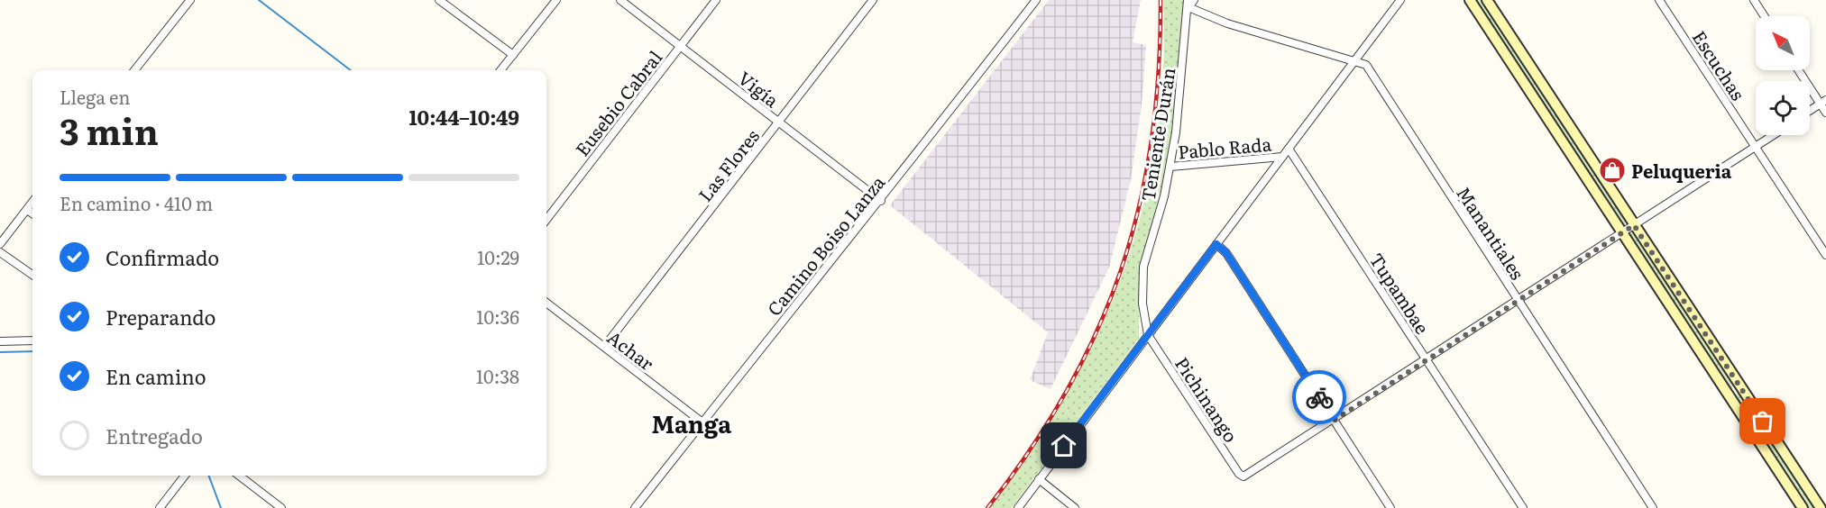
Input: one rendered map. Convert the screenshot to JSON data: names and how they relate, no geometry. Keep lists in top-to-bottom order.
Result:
{
  "streets": {
    "street": [
      "Escuchas",
      "Vigía",
      "Eusebio Cabral",
      "Teniente Durán",
      "Pablo Rada",
      "Las Flores",
      "Manantiales",
      "Camino Boiso Lanza",
      "Tupambae",
      "Achar",
      "Pichinango"
    ]
  },
  "crossings": [
    ["Vigía", "Eusebio Cabral"],
    ["Vigía", "Las Flores"],
    ["Vigía", "Camino Boiso Lanza"],
    ["Teniente Durán", "Pablo Rada"],
    ["Teniente Durán", "Pichinango"],
    ["Las Flores", "Achar"],
    ["Camino Boiso Lanza", "Achar"]
  ],
  "districts": ["Manga"],
  "places": {
    "shop": ["Peluqueria"]
  },
  "north": "top left",
  "page": {
    "heading": ["3 min", "Llega en", "10:44–10:49"],
    "bar": "En camino · 410 m",
    "list": [
      ["Confirmado", "10:29"],
      ["Preparando", "10:36"],
      ["En camino", "10:38"],
      "Entregado"
    ]
  }
}
